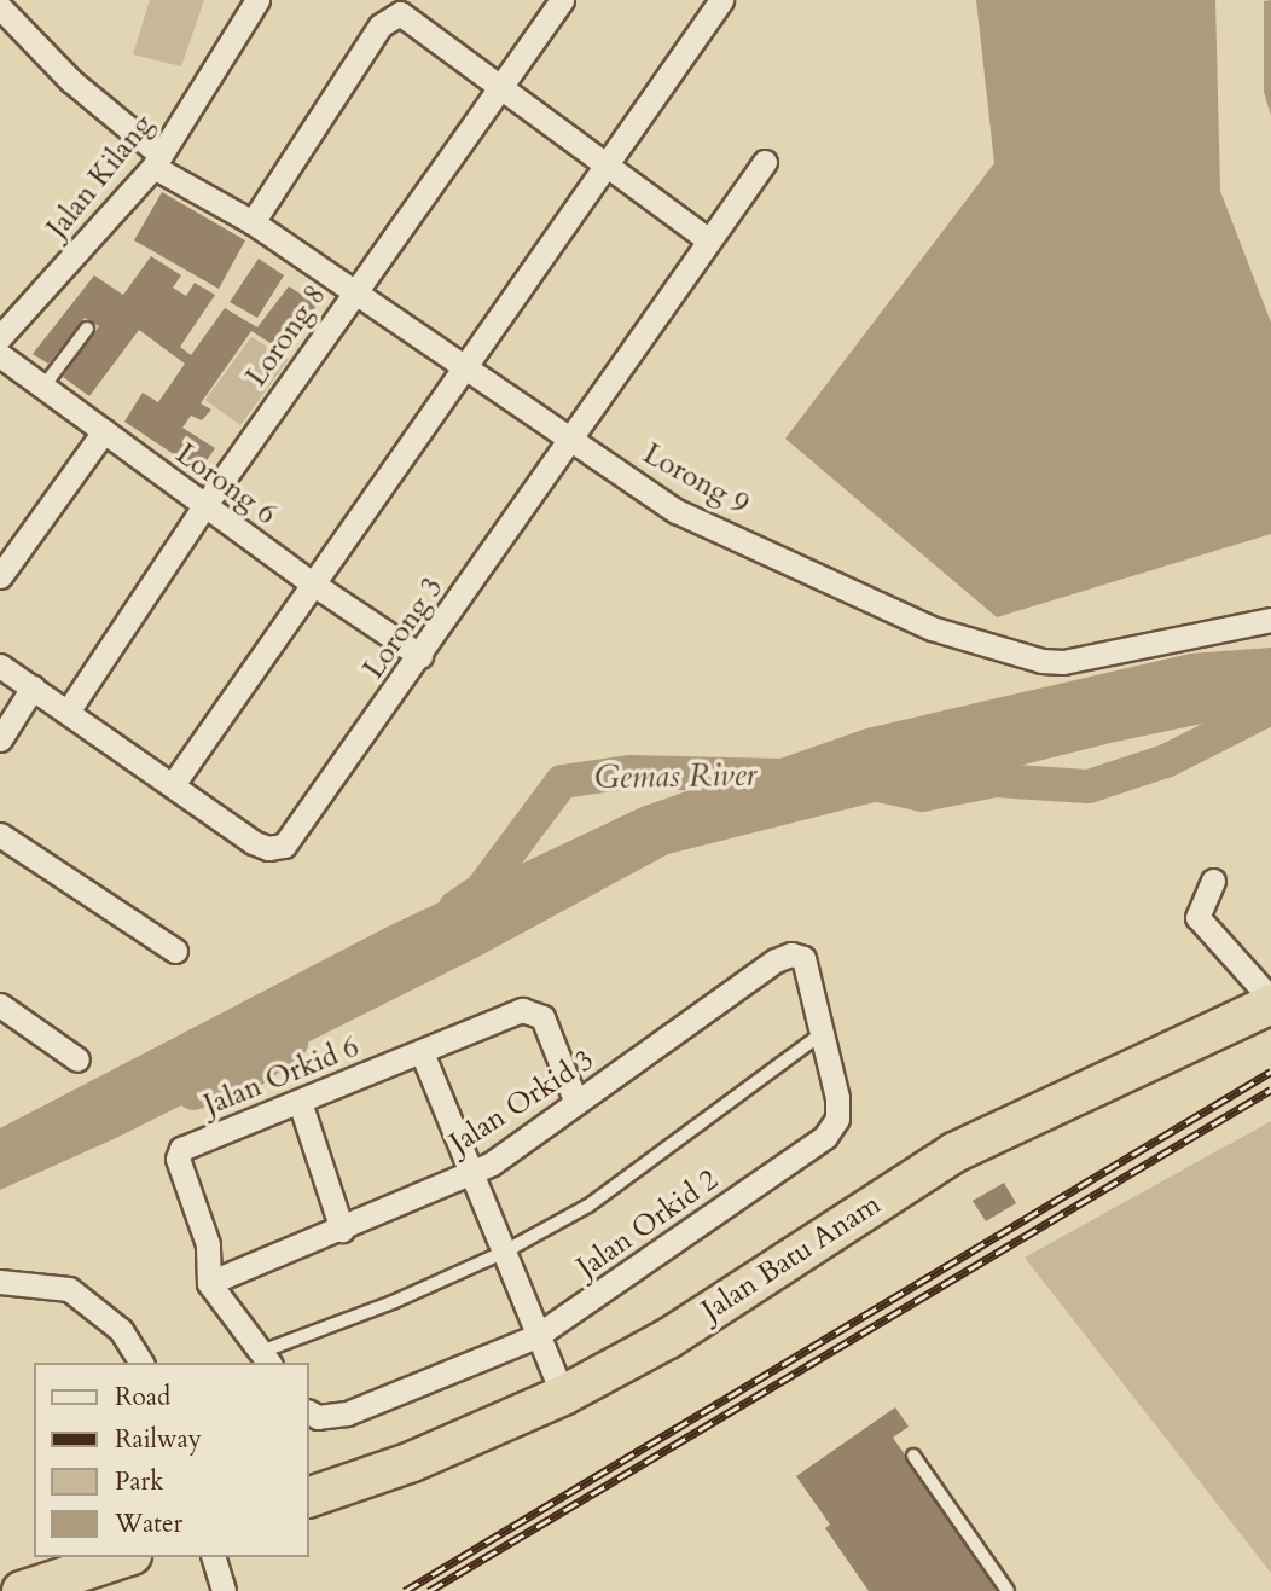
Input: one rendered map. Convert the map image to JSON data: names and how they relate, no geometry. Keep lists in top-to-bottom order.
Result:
{
  "streets": {
    "highway": ["Jalan Batu Anam"],
    "street": [
      "Jalan Kilang",
      "Lorong 8",
      "Lorong 9",
      "Lorong 6",
      "Lorong 3",
      "Jalan Orkid 6",
      "Jalan Orkid 3",
      "Jalan Orkid 2"
    ]
  },
  "crossings": [
    ["Jalan Kilang", "Lorong 9"],
    ["Lorong 8", "Lorong 9"],
    ["Lorong 8", "Lorong 6"],
    ["Lorong 8", "Lorong 3"],
    ["Lorong 9", "Lorong 3"],
    ["Lorong 6", "Lorong 3"],
    ["Jalan Orkid 6", "Jalan Orkid 3"],
    ["Jalan Orkid 3", "Jalan Orkid 2"]
  ],
  "water": ["Gemas River"],
  "legend": [
    "Road",
    "Railway",
    "Park",
    "Water"
  ]
}
